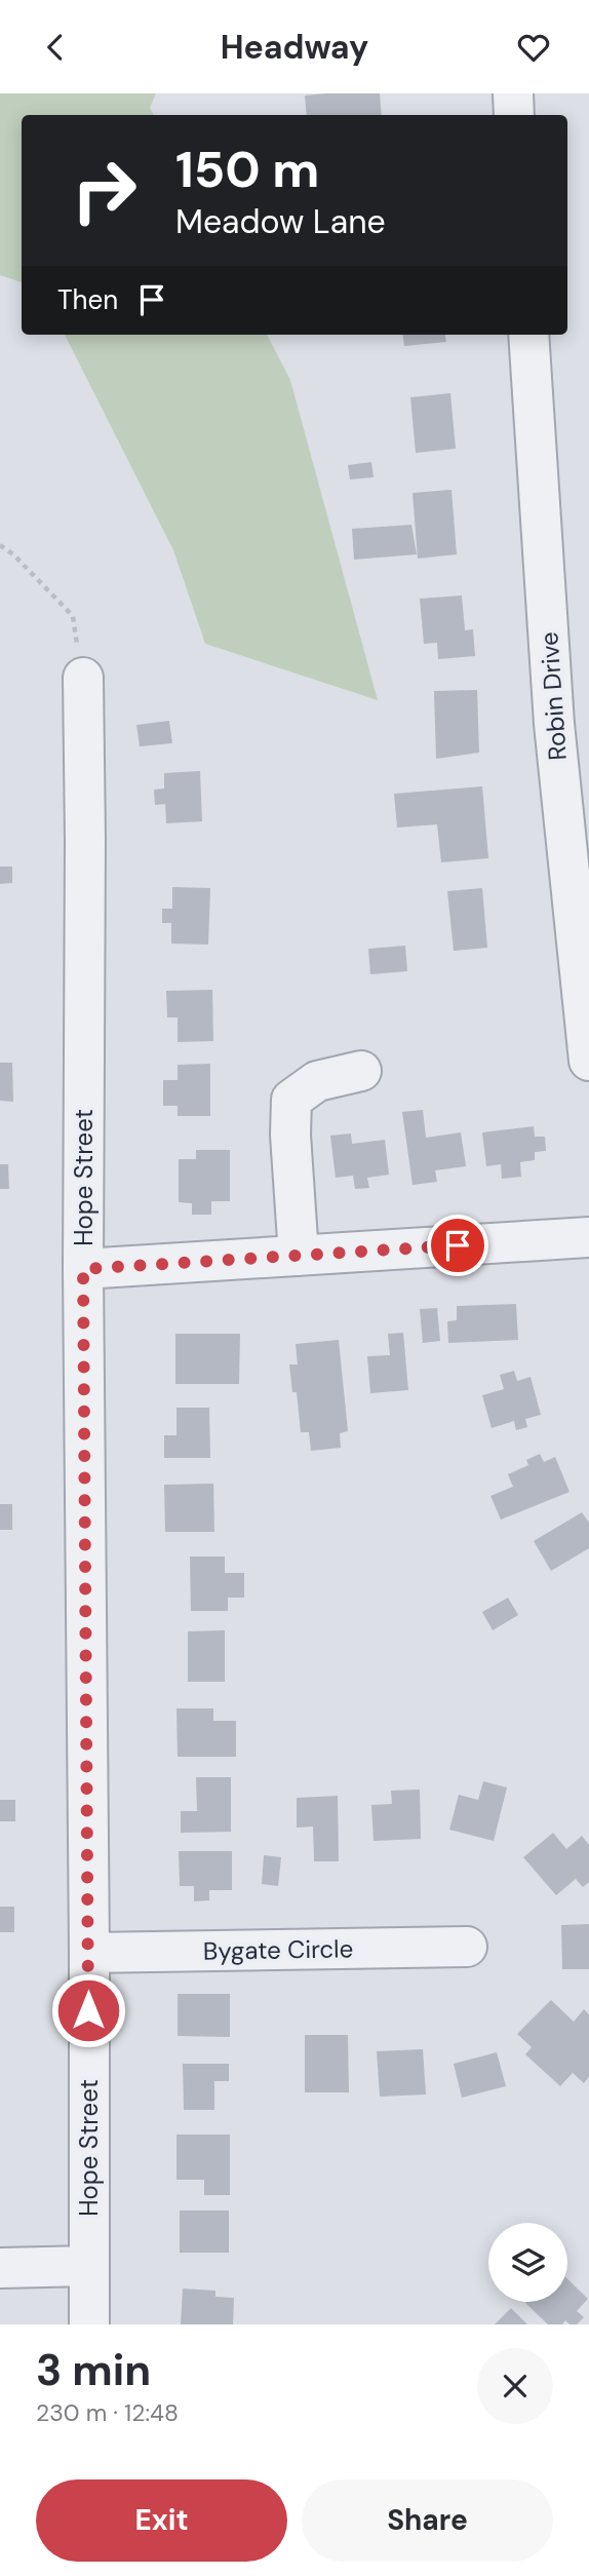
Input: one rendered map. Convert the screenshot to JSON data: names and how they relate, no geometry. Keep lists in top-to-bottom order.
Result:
{
  "streets": {
    "street": ["Robin Drive", "Hope Street", "Bygate Circle"]
  },
  "crossings": [
    ["Hope Street", "Bygate Circle"]
  ],
  "page": {
    "header": "Headway",
    "turn": ["150 m", "Meadow Lane"],
    "then": "Then",
    "heading": ["3 min", "230 m · 12:48"],
    "buttons": ["Exit", "Share"]
  }
}
